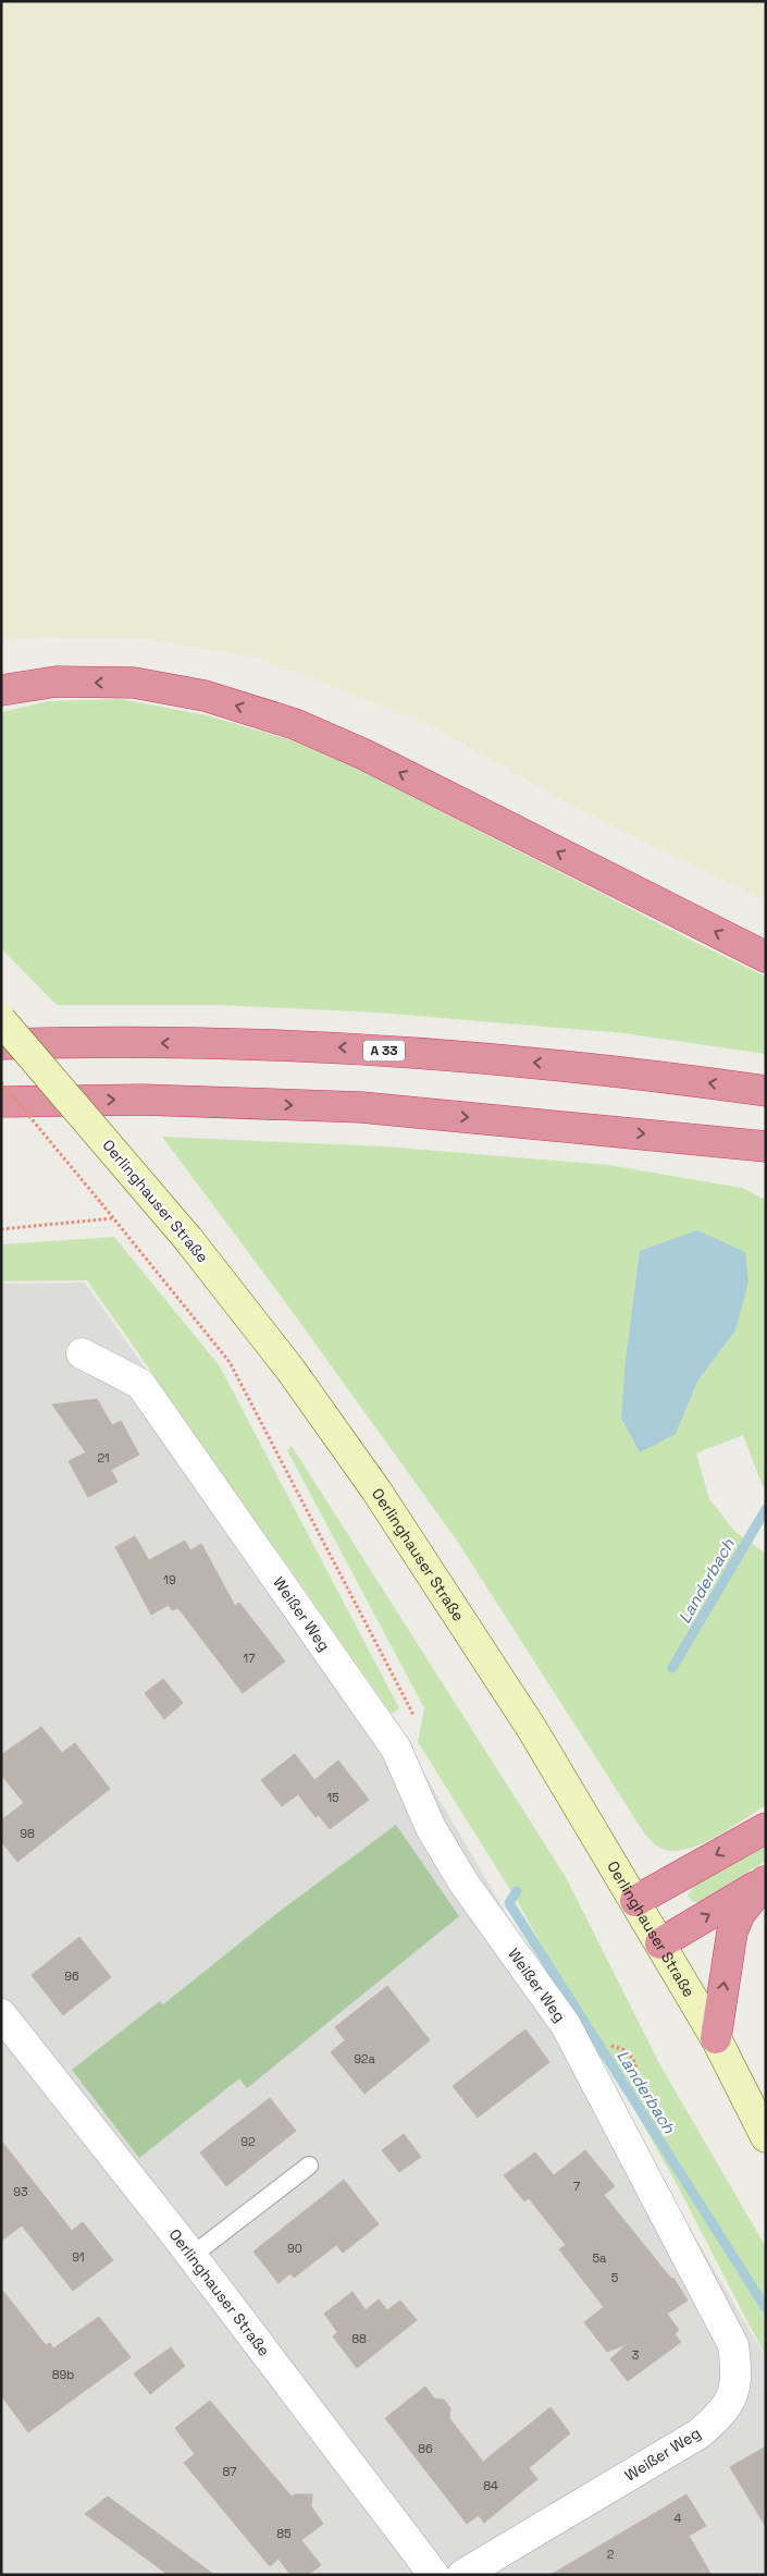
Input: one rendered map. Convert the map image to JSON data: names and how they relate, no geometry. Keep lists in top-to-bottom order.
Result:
{
  "streets": {
    "highway": ["A 33"],
    "main road": ["Oerlinghauser Straße"],
    "street": ["Weißer Weg"]
  },
  "water": ["Landerbach"],
  "house_numbers": [
    "21",
    "19",
    "17",
    "15",
    "98",
    "96",
    "92a",
    "92",
    "7",
    "93",
    "90",
    "91",
    "5a",
    "5",
    "88",
    "3",
    "89b",
    "86",
    "87",
    "84",
    "4",
    "85",
    "2"
  ]
}
